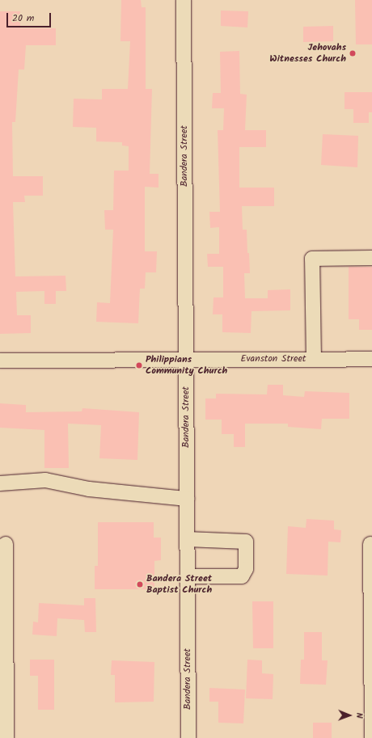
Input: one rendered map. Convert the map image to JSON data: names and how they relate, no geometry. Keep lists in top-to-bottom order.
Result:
{
  "streets": {
    "street": ["Bandera Street", "Evanston Street"]
  },
  "crossings": [
    ["Bandera Street", "Evanston Street"]
  ],
  "places": ["Jehovahs Witnesses Church", "Philippians Community Church", "Bandera Street Baptist Church"],
  "scale_bar": "20 m",
  "north": "right"
}
